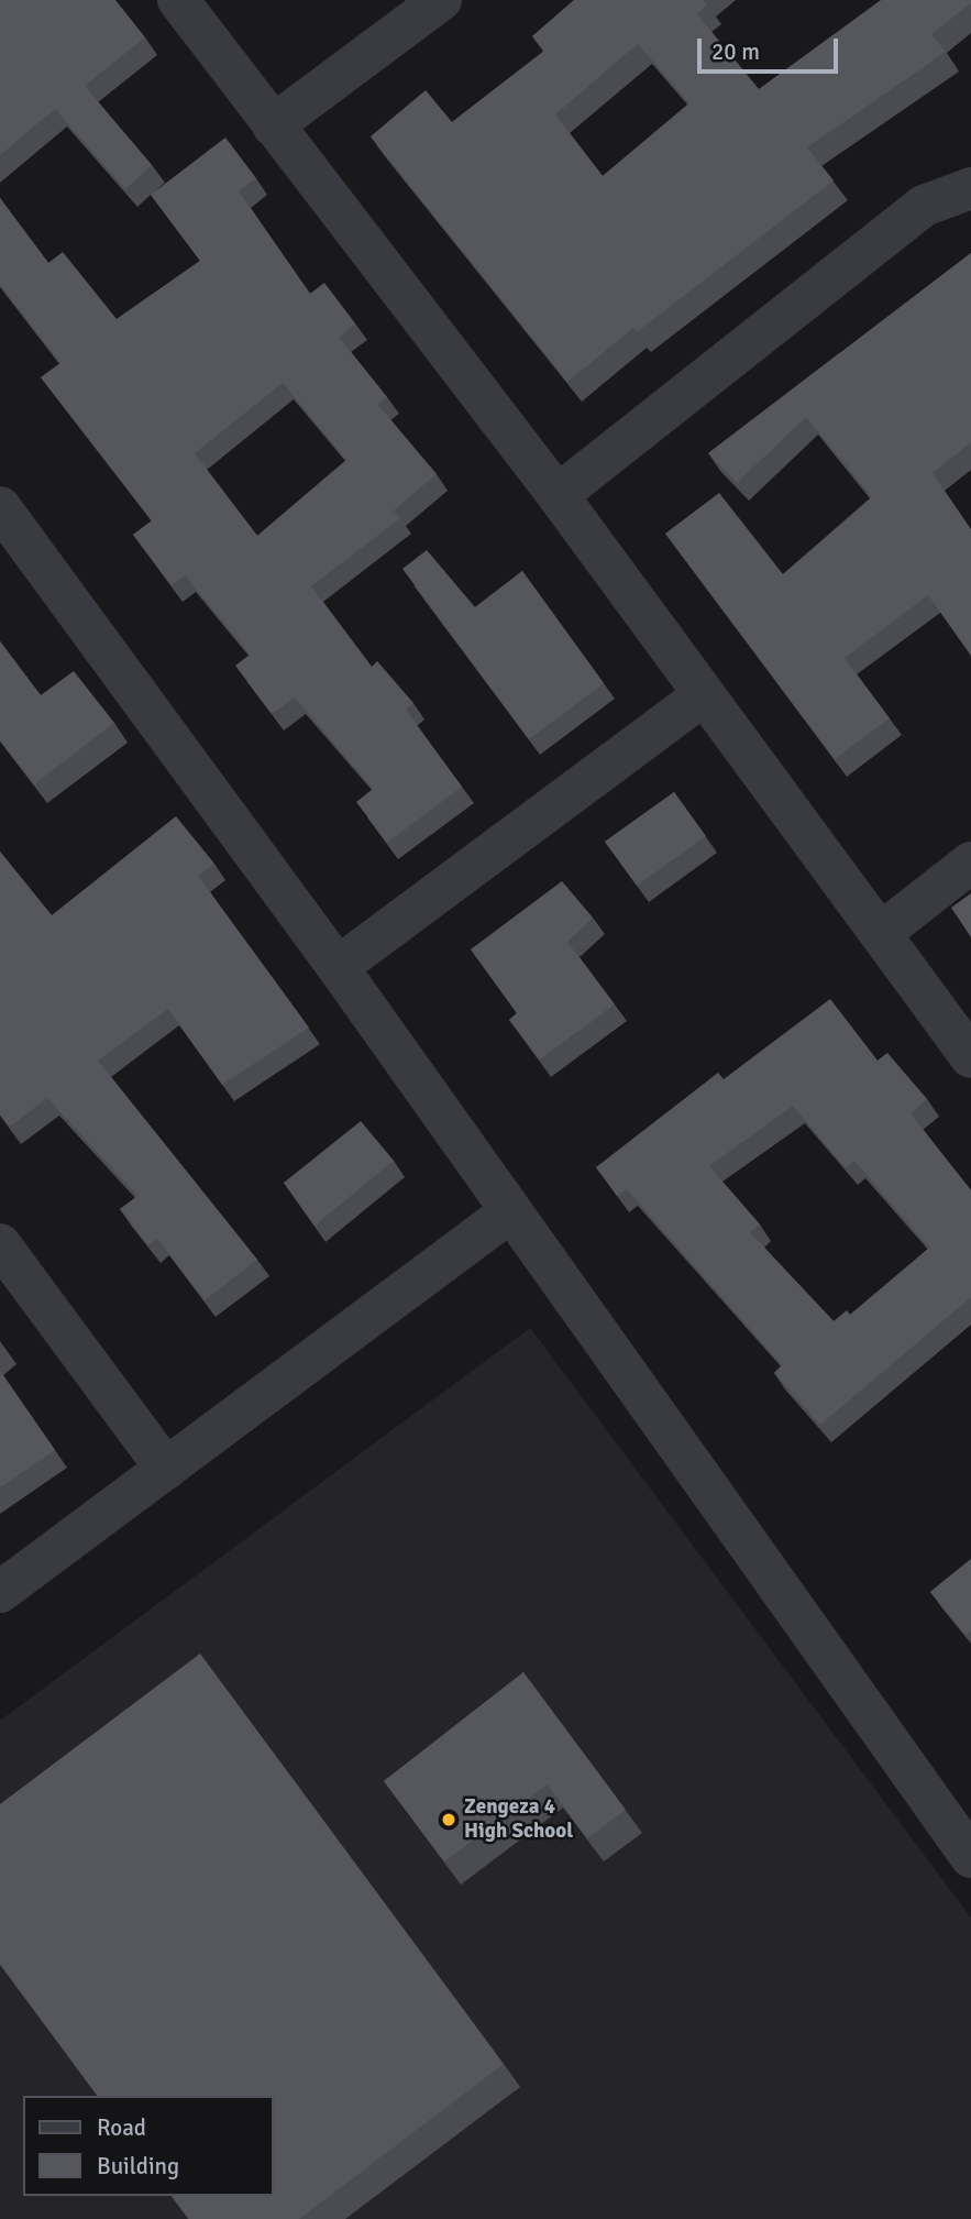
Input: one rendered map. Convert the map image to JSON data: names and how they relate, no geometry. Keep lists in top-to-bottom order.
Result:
{
  "places": ["Zengeza 4 High School"],
  "legend": ["Road", "Building"],
  "scale_bar": "20 m"
}
